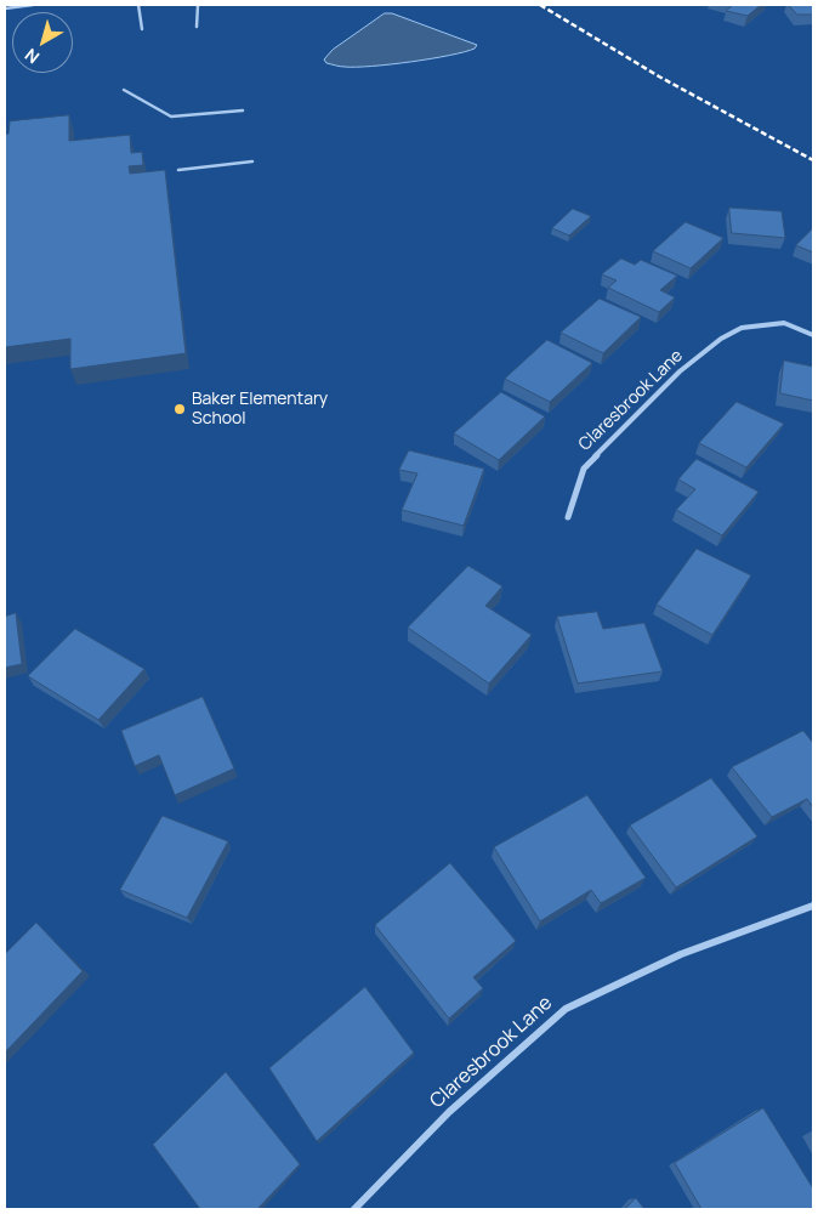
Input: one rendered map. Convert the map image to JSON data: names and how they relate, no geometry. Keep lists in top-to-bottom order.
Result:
{
  "streets": {
    "street": ["Claresbrook Lane"]
  },
  "places": ["Baker Elementary School"],
  "north": "bottom left"
}
